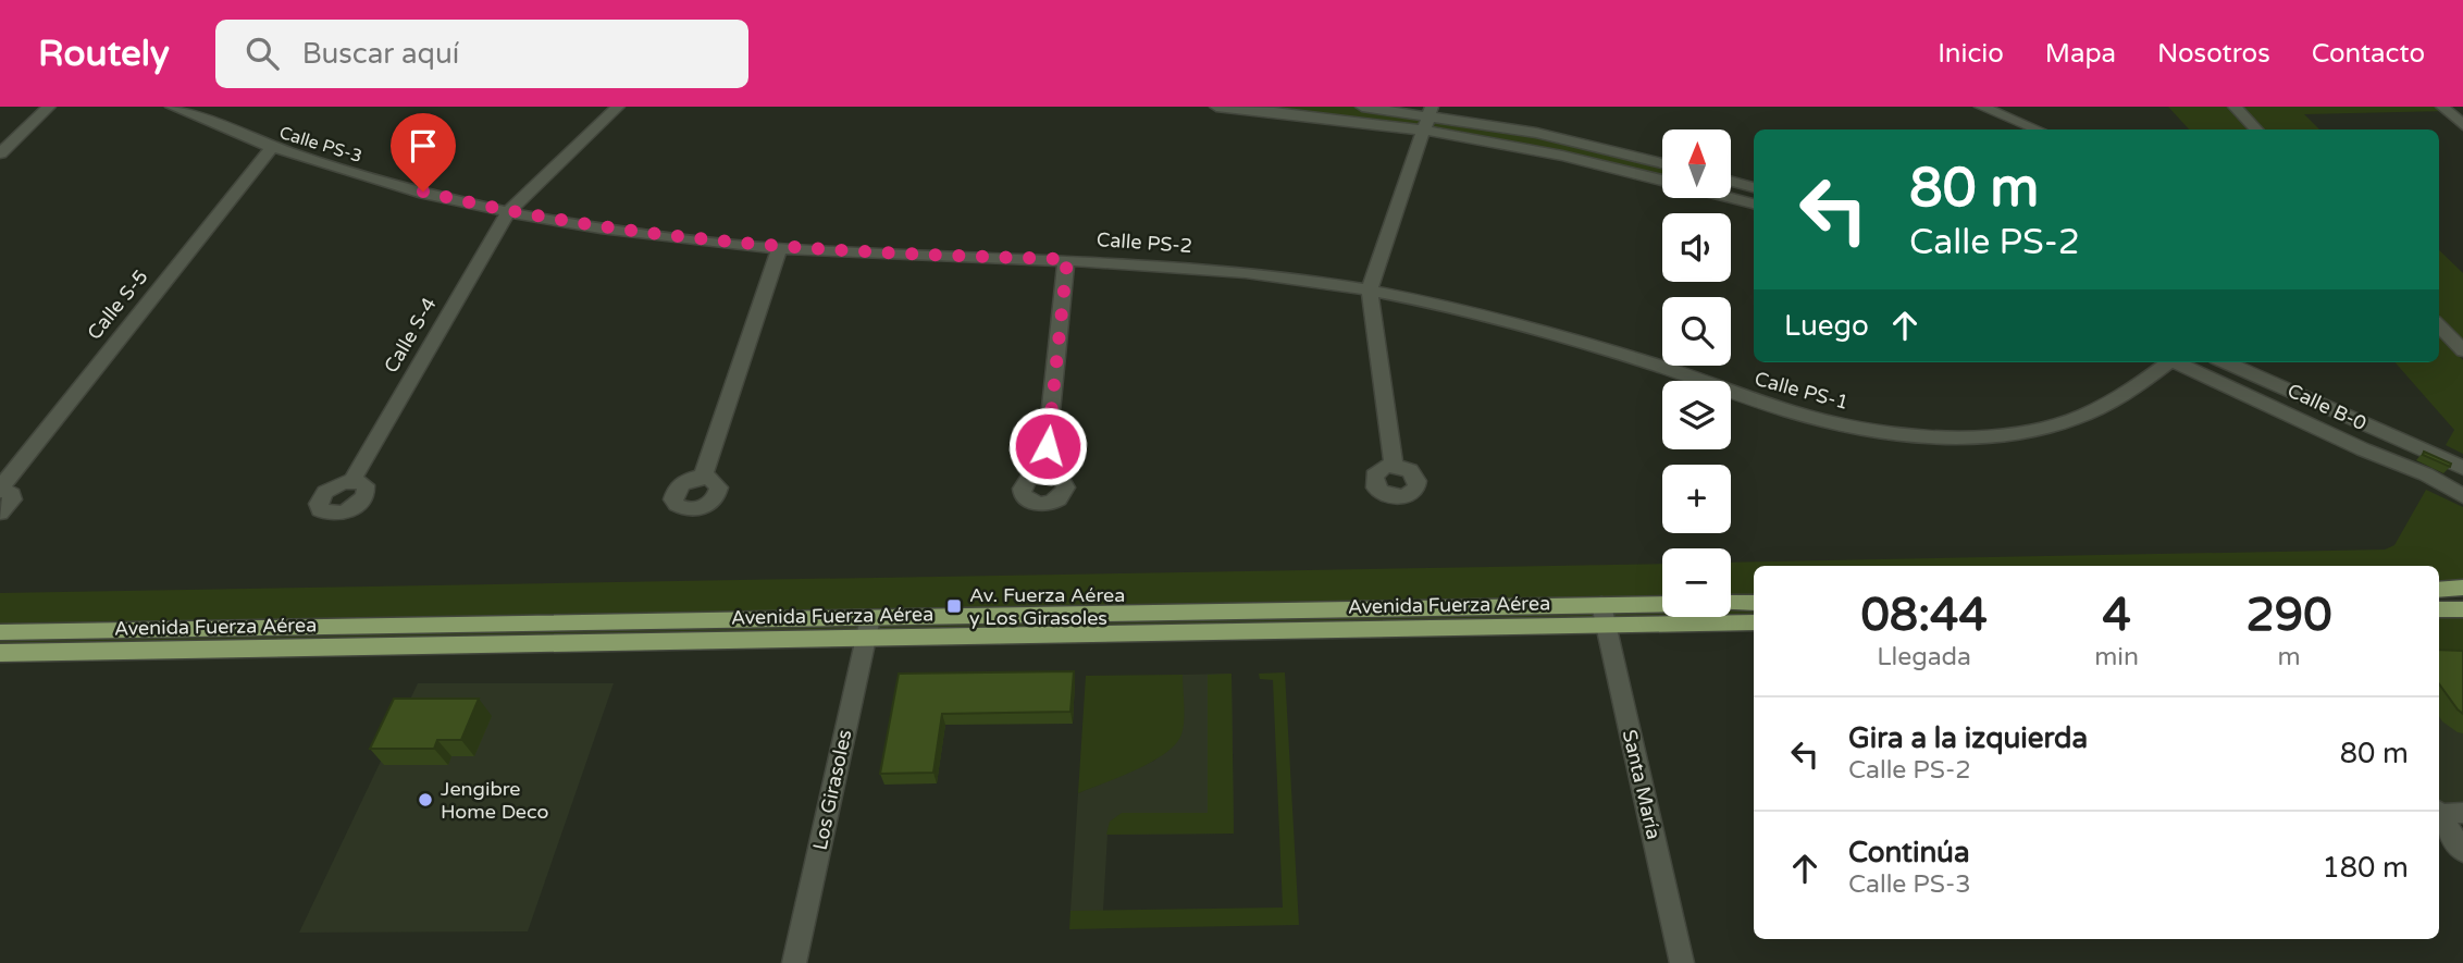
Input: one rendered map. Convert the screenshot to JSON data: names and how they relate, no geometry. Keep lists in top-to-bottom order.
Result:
{
  "streets": {
    "main road": ["Avenida Fuerza Aérea"],
    "street": [
      "Calle PS-3",
      "Calle PS-2",
      "Calle S-5",
      "Calle S-4",
      "Calle PS-1",
      "Calle B-0",
      "Santa María",
      "Los Girasoles"
    ]
  },
  "crossings": [
    ["Calle PS-3", "Calle PS-2"],
    ["Calle PS-3", "Calle S-5"],
    ["Calle PS-3", "Calle S-4"],
    ["Calle PS-2", "Calle S-4"],
    ["Calle PS-2", "Calle PS-1"],
    ["Avenida Fuerza Aérea", "Santa María"],
    ["Avenida Fuerza Aérea", "Los Girasoles"]
  ],
  "places": {
    "transit": ["Av. Fuerza Aérea y Los Girasoles"],
    "other": ["Jengibre Home Deco"]
  },
  "north": "top",
  "page": {
    "header": "Routely",
    "search": "Buscar aquí",
    "nav": [
      "Inicio",
      "Mapa",
      "Nosotros",
      "Contacto"
    ],
    "map_buttons": ["+", "−"],
    "turn": ["80 m", "Calle PS-2"],
    "then": "Luego",
    "eta": [
      "08:44",
      "Llegada",
      "4",
      "min",
      "290",
      "m"
    ],
    "list": [
      {
        "name": "Gira a la izquierda",
        "note": "Calle PS-2",
        "value": "80 m"
      },
      {
        "name": "Continúa",
        "note": "Calle PS-3",
        "value": "180 m"
      }
    ]
  }
}
